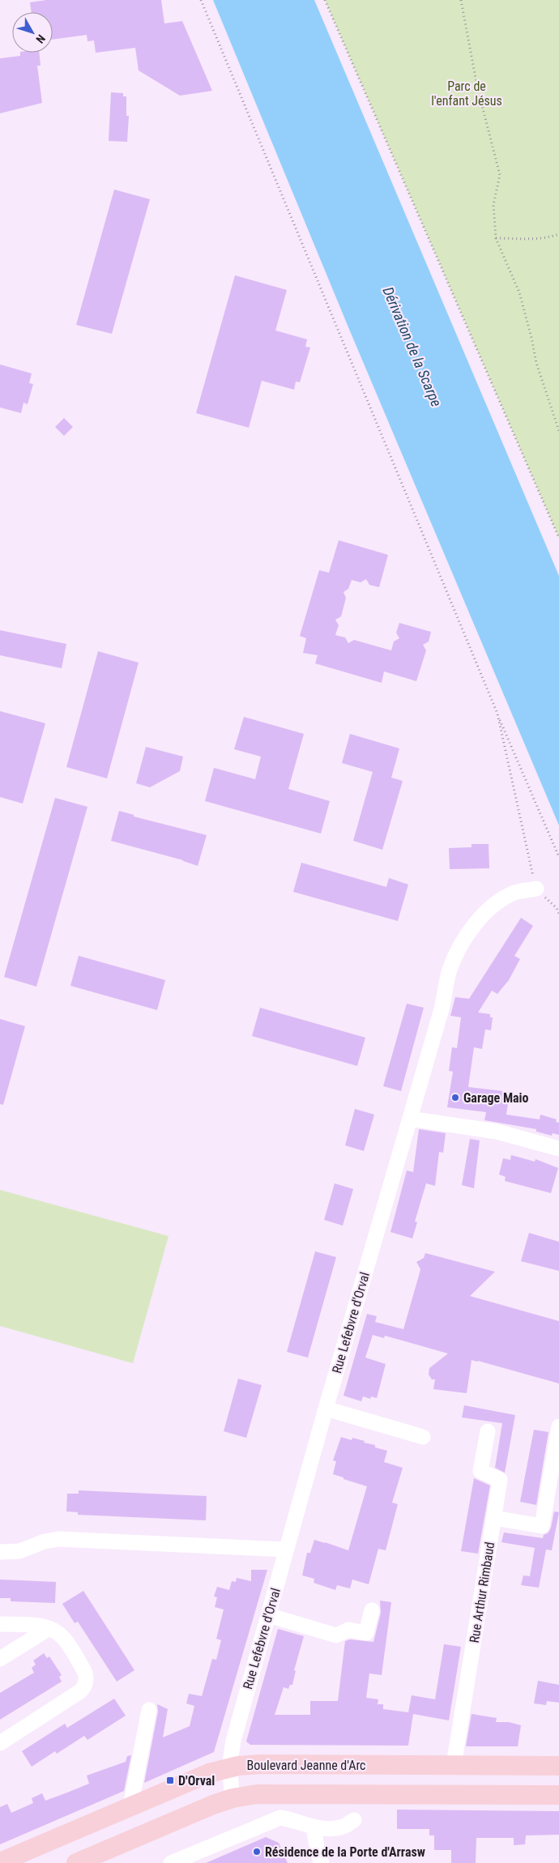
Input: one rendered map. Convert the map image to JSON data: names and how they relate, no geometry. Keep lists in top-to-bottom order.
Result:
{
  "streets": {
    "main road": ["Boulevard Jeanne d'Arc"],
    "street": ["Rue Lefebvre d'Orval", "Rue Arthur Rimbaud"]
  },
  "crossings": [
    ["Rue Lefebvre d'Orval", "Boulevard Jeanne d'Arc"],
    ["Rue Arthur Rimbaud", "Boulevard Jeanne d'Arc"]
  ],
  "water": ["Dérivation de la Scarpe"],
  "parks": ["Parc de l'enfant Jésus"],
  "places": {
    "other": ["Garage Maio", "Résidence de la Porte d'Arrasw"],
    "transit": ["D'Orval"]
  },
  "north": "bottom right"
}
